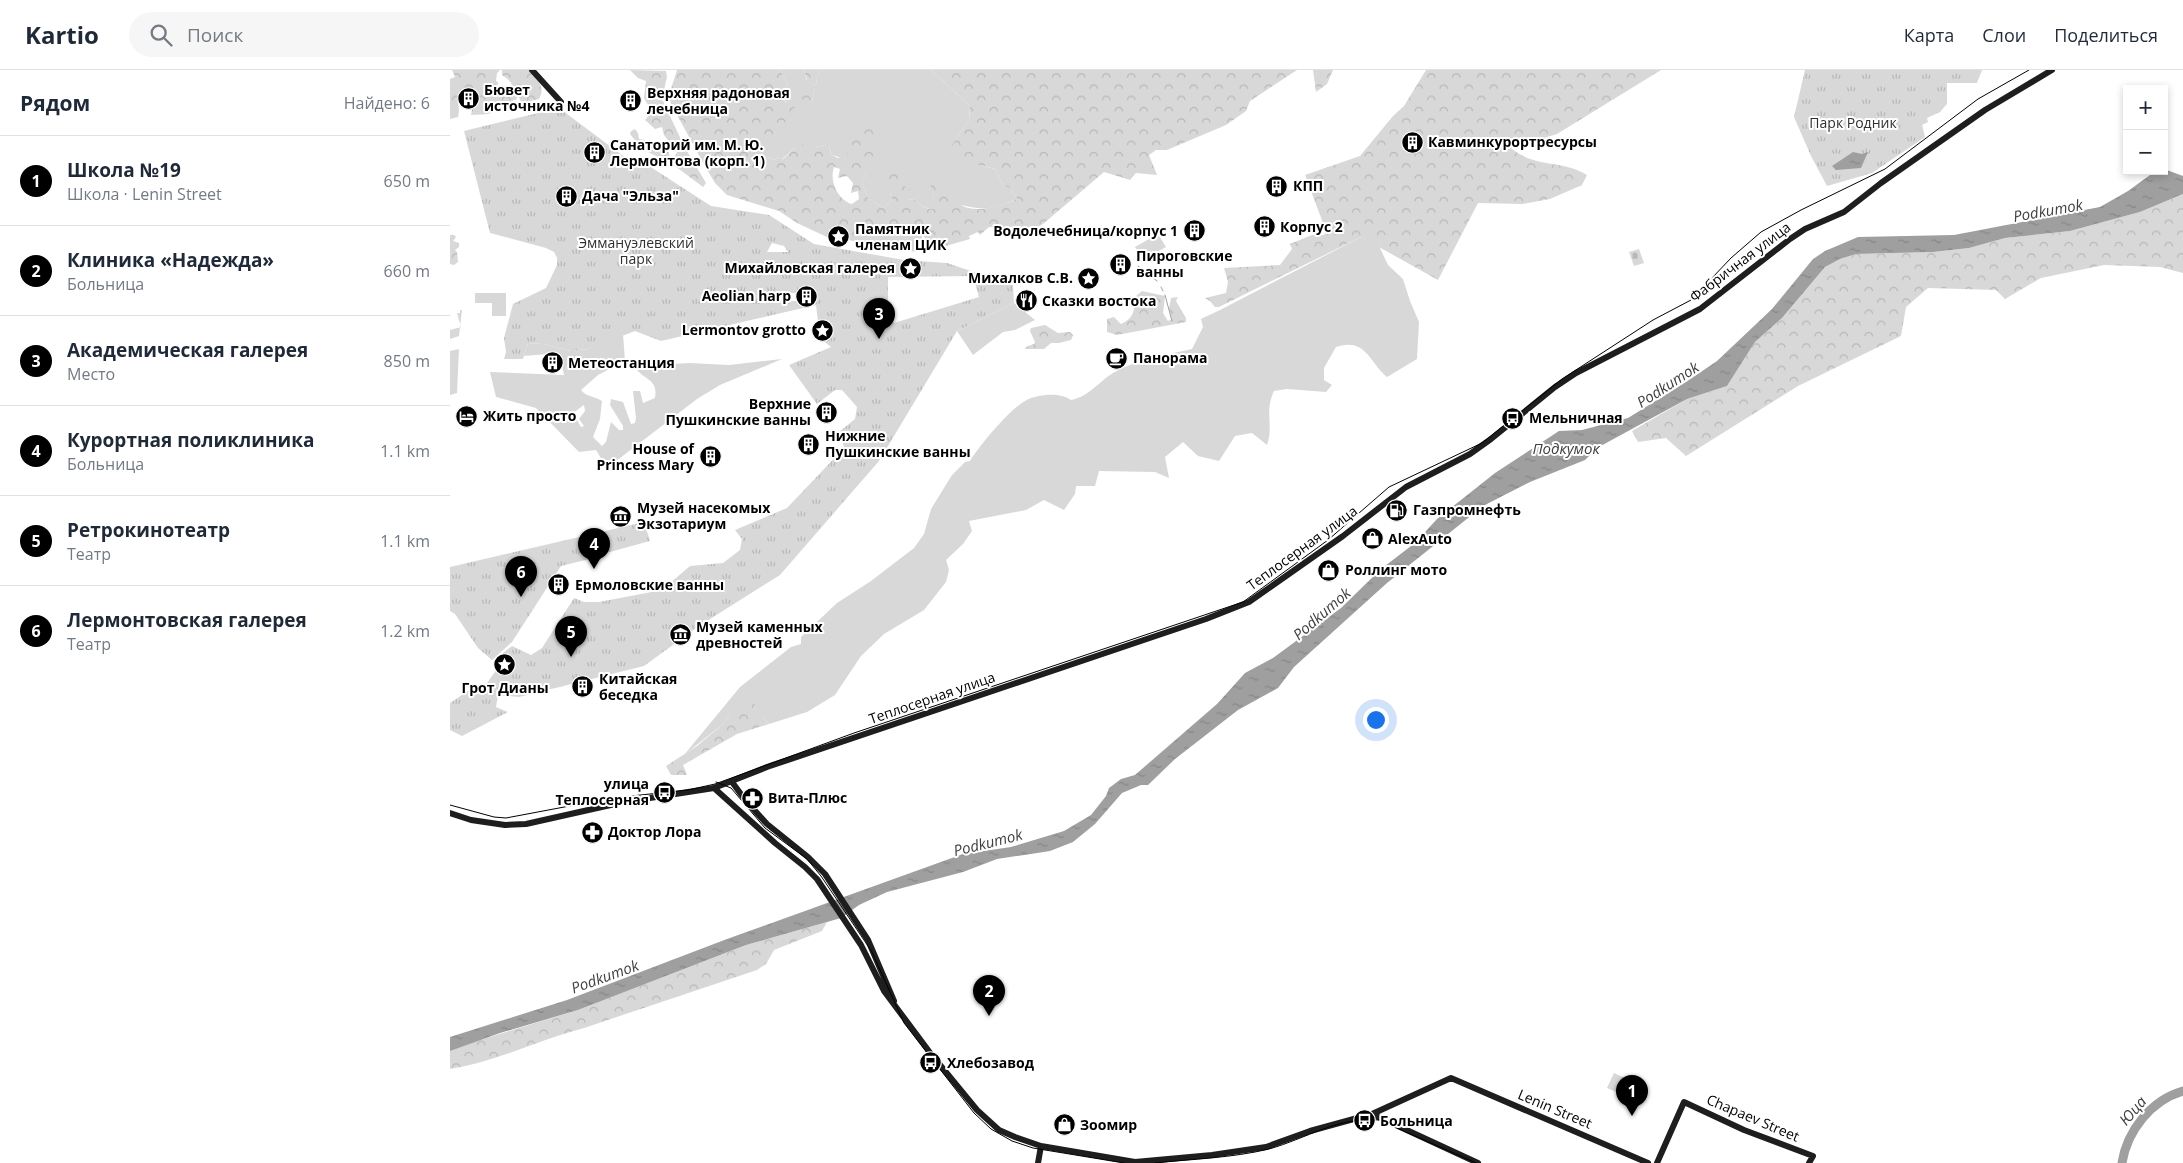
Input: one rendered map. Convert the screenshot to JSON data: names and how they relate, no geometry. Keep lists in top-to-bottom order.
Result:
{
  "streets": {
    "main road": [
      "Фабричная улица",
      "Теплосерная улица",
      "Lenin Street",
      "Chapaev Street"
    ]
  },
  "crossings": [
    ["Фабричная улица", "Теплосерная улица"]
  ],
  "water": ["Podkumok", "Подкумок", "Юца"],
  "parks": ["Парк Родник", "Эммануэлевский парк"],
  "places": {
    "building": [
      "Бювет источника №4",
      "Верхняя радоновая лечебница",
      "Кавминкурортресурсы",
      "Санаторий им. М. Ю. Лермонтова (корп. 1)",
      "КПП",
      "Дача \"Эльза\"",
      "Корпус 2",
      "Водолечебница/корпус 1",
      "Пироговские ванны",
      "Aeolian harp",
      "Метеостанция",
      "Верхние Пушкинские ванны",
      "Нижние Пушкинские ванны",
      "House of Princess Mary",
      "Ермоловские ванны",
      "Китайская беседка"
    ],
    "place": [
      "Памятник членам ЦИК",
      "Михайловская галерея",
      "Михалков С.В.",
      "Lermontov grotto",
      "Грот Дианы"
    ],
    "restaurant": ["Сказки востока"],
    "cafe": ["Панорама"],
    "hotel": ["Жить просто"],
    "bus stop": [
      "Мельничная",
      "улица Теплосерная",
      "Хлебозавод",
      "Больница"
    ],
    "fuel station": ["Газпромнефть"],
    "museum": ["Музей насекомых Экзотариум", "Музей каменных древностей"],
    "shop": ["AlexAuto", "Роллинг мото", "Зоомир"],
    "pharmacy": ["Вита-Плюс", "Доктор Лора"]
  },
  "page": {
    "header": "Kartio",
    "search": "Поиск",
    "nav": ["Карта", "Слои", "Поделиться"],
    "heading": ["Рядом", "Найдено: 6"],
    "map_buttons": ["+", "−"],
    "list": [
      {
        "mark": "1",
        "name": "Школа №19",
        "note": "Школа · Lenin Street",
        "value": "650 m"
      },
      {
        "mark": "2",
        "name": "Клиника «Надежда»",
        "note": "Больница",
        "value": "660 m"
      },
      {
        "mark": "3",
        "name": "Академическая галерея",
        "note": "Место",
        "value": "850 m"
      },
      {
        "mark": "4",
        "name": "Курортная поликлиника",
        "note": "Больница",
        "value": "1.1 km"
      },
      {
        "mark": "5",
        "name": "Ретрокинотеатр",
        "note": "Театр",
        "value": "1.1 km"
      },
      {
        "mark": "6",
        "name": "Лермонтовская галерея",
        "note": "Театр",
        "value": "1.2 km"
      }
    ],
    "pins": [
      "3",
      "4",
      "6",
      "5",
      "2",
      "1"
    ]
  }
}
